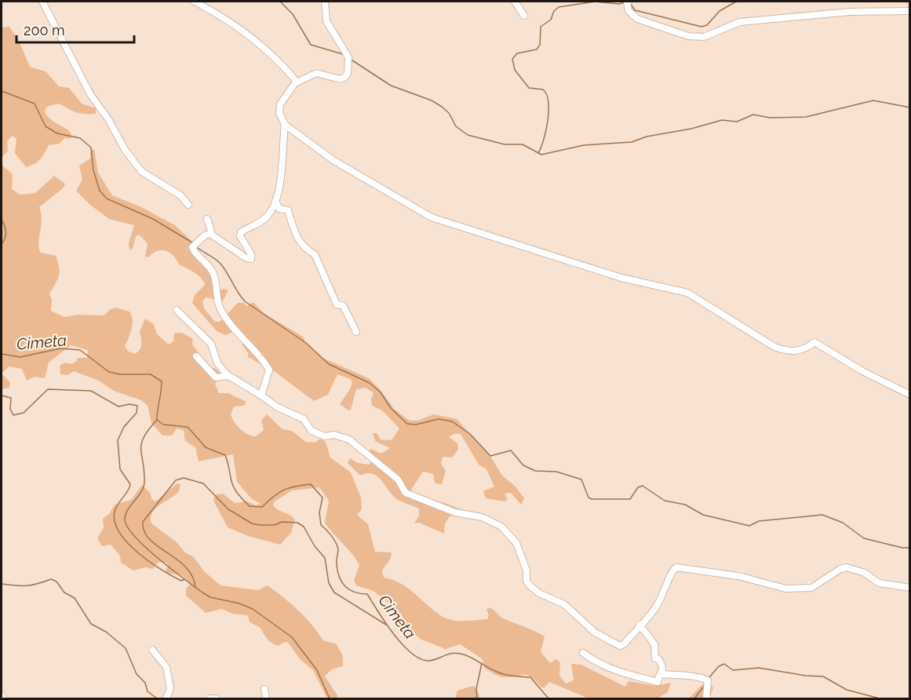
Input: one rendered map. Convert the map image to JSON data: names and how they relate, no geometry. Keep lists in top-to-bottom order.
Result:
{
  "water": ["Cimeta"],
  "scale_bar": "200 m"
}
